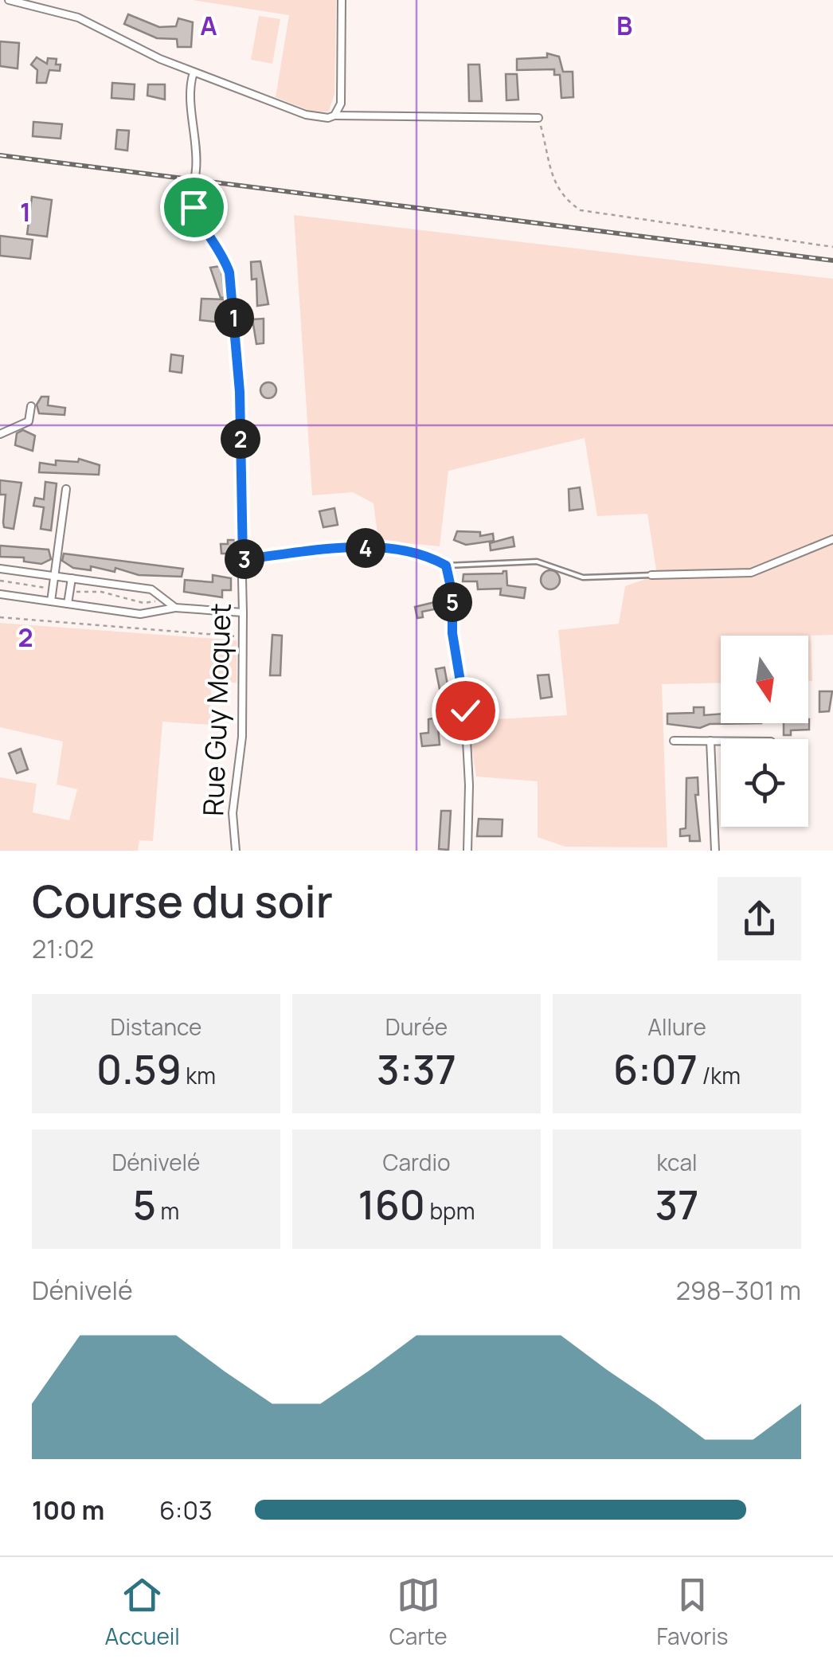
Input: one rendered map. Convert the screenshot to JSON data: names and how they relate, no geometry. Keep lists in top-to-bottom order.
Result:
{
  "streets": {
    "street": ["Rue Guy Moquet"]
  },
  "north": "bottom",
  "page": {
    "pins": [
      "1",
      "2",
      "4",
      "3",
      "5"
    ],
    "heading": ["Course du soir", "21:02"],
    "stats": [
      ["Distance", "0.59 km"],
      ["Durée", "3:37"],
      ["Allure", "6:07 /km"],
      ["Dénivelé", "5 m"],
      ["Cardio", "160 bpm"],
      ["kcal", "37"]
    ],
    "chart": ["Dénivelé", "298–301 m"],
    "list": [
      {
        "name": "100 m",
        "note": "6:03"
      }
    ],
    "tabs": ["Accueil", "Carte", "Favoris"]
  },
  "grid": {
    "columns": ["A", "B"],
    "rows": ["1", "2"]
  }
}
